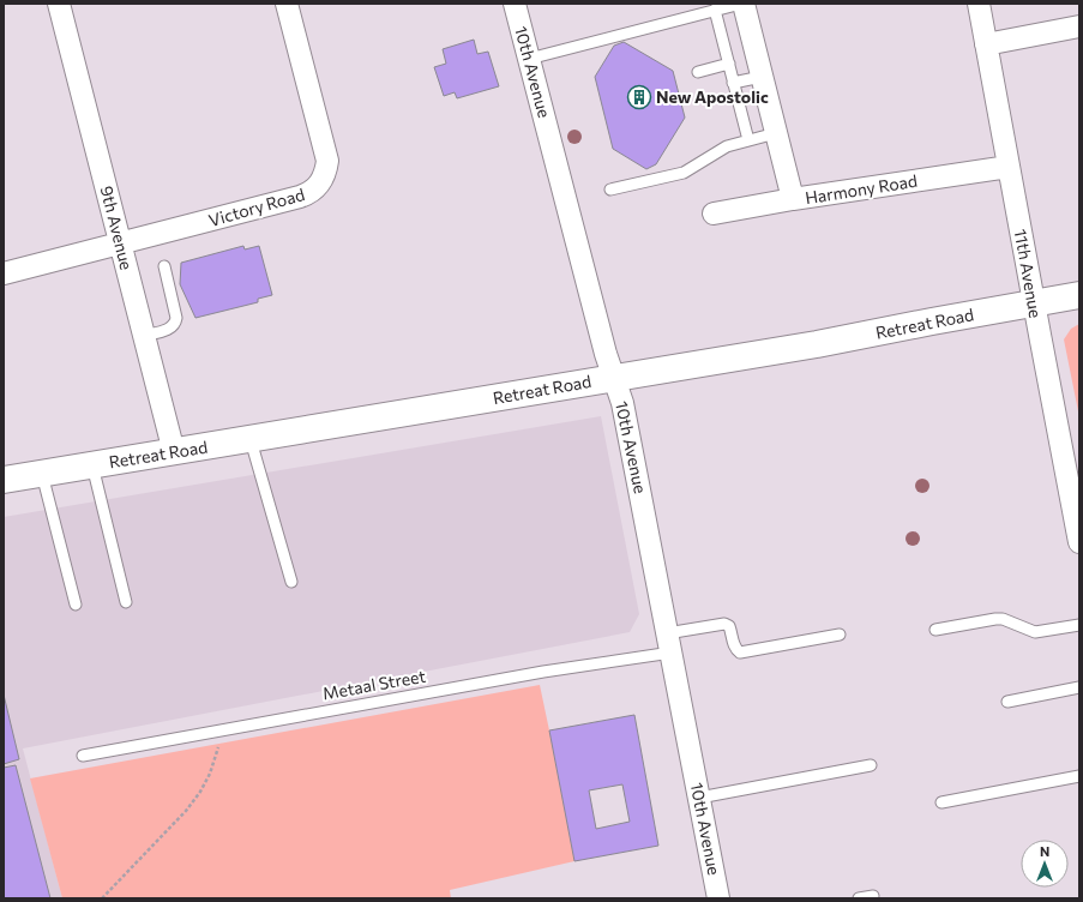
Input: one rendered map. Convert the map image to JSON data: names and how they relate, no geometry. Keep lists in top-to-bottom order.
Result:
{
  "streets": {
    "main road": ["Retreat Road"],
    "street": [
      "10th Avenue",
      "Harmony Road",
      "Victory Road",
      "9th Avenue",
      "11th Avenue"
    ],
    "lane": ["Metaal Street"]
  },
  "crossings": [
    ["10th Avenue", "Retreat Road"],
    ["10th Avenue", "Metaal Street"],
    ["Harmony Road", "11th Avenue"],
    ["Victory Road", "9th Avenue"],
    ["9th Avenue", "Retreat Road"],
    ["11th Avenue", "Retreat Road"]
  ],
  "places": {
    "building": ["New Apostolic"]
  },
  "north": "top"
}
